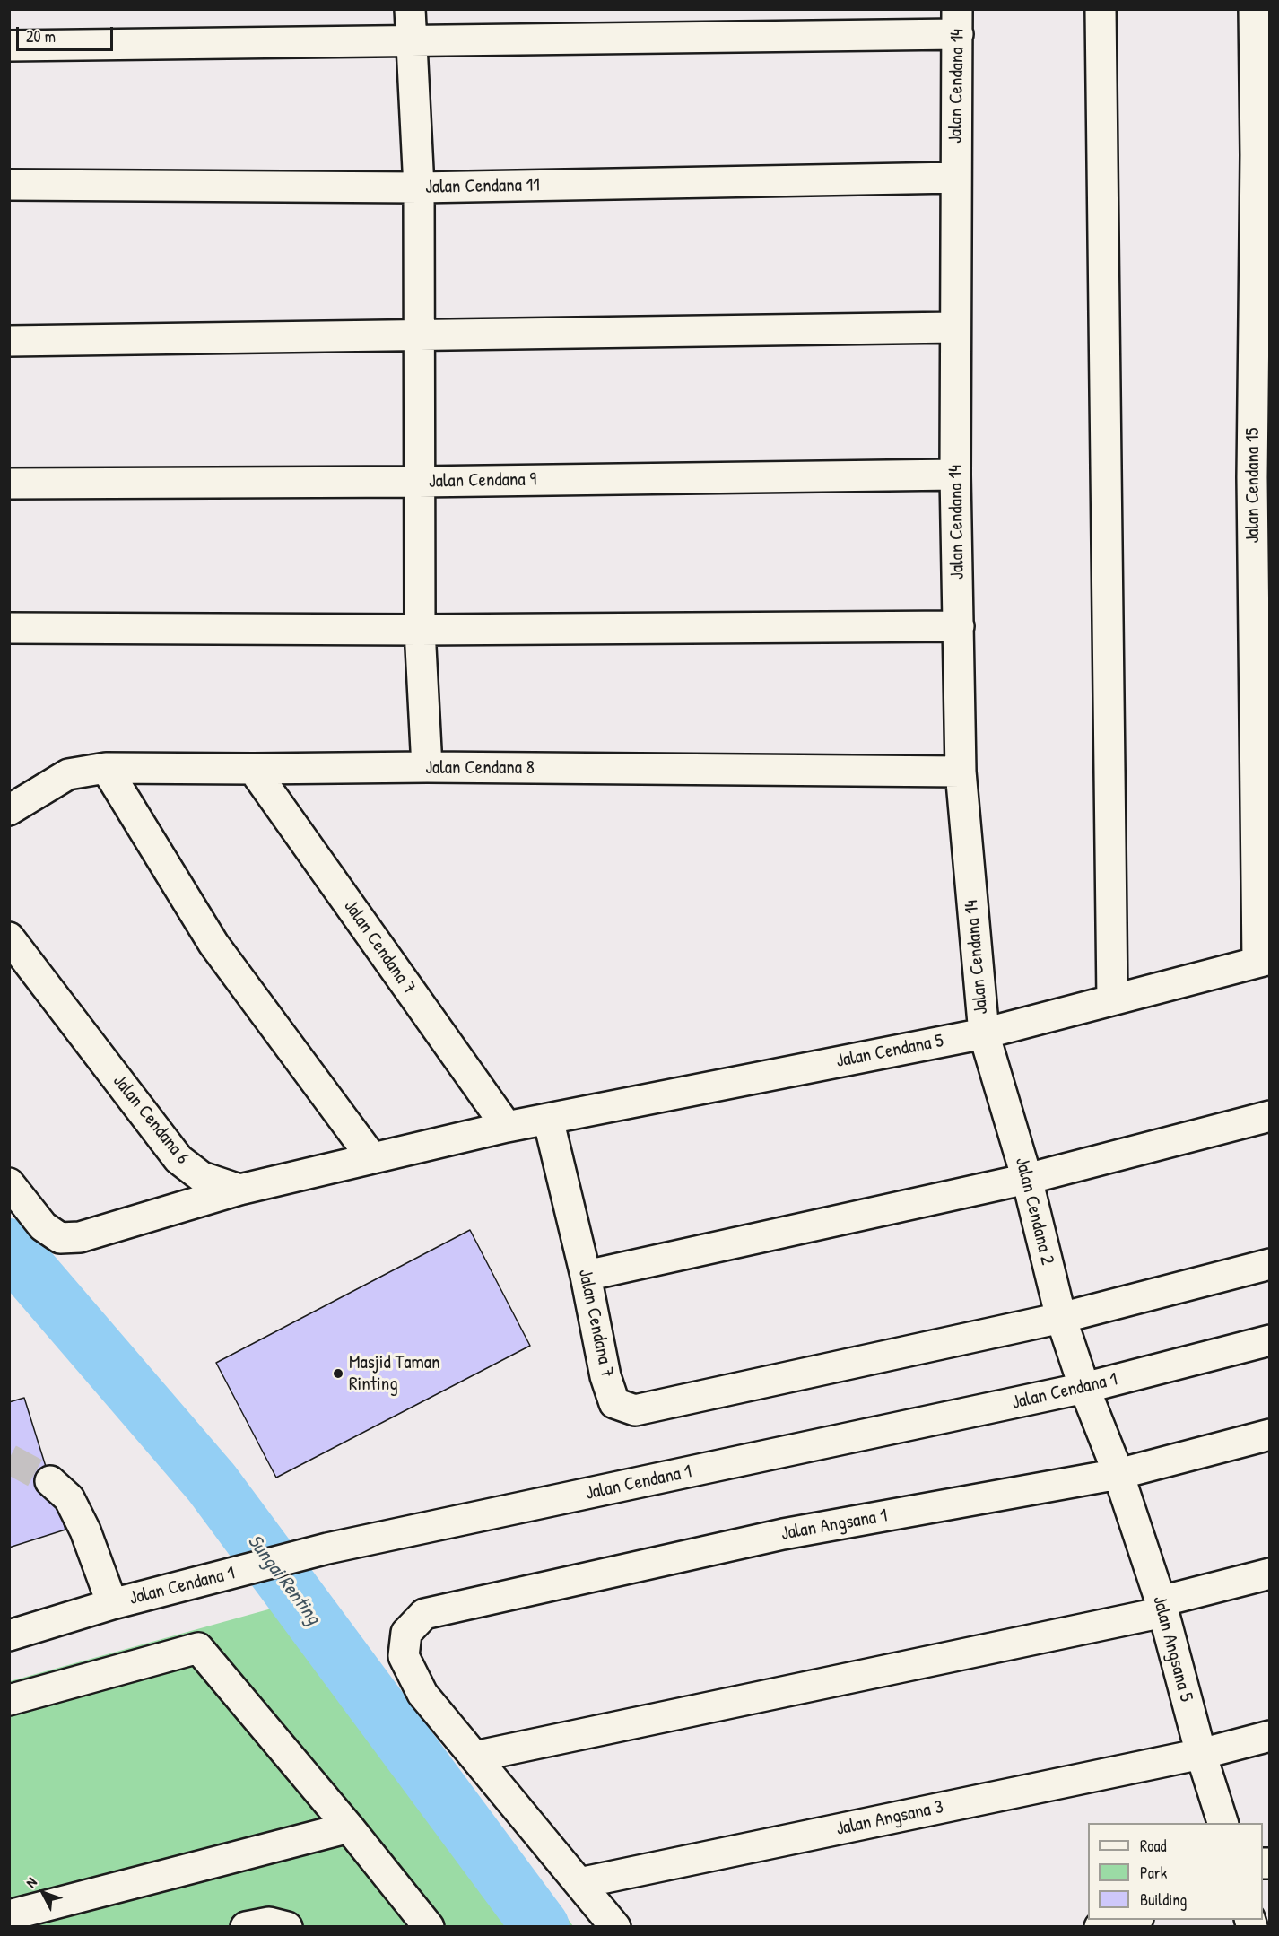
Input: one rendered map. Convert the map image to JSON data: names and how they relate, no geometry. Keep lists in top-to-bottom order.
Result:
{
  "streets": {
    "street": [
      "Jalan Cendana 14",
      "Jalan Cendana 11",
      "Jalan Cendana 9",
      "Jalan Cendana 15",
      "Jalan Cendana 8",
      "Jalan Cendana 7",
      "Jalan Cendana 5",
      "Jalan Cendana 6",
      "Jalan Cendana 2",
      "Jalan Cendana 1",
      "Jalan Angsana 1",
      "Jalan Angsana 5",
      "Jalan Angsana 3"
    ]
  },
  "crossings": [
    ["Jalan Cendana 14", "Jalan Cendana 11"],
    ["Jalan Cendana 14", "Jalan Cendana 9"],
    ["Jalan Cendana 14", "Jalan Cendana 8"],
    ["Jalan Cendana 14", "Jalan Cendana 5"],
    ["Jalan Cendana 14", "Jalan Cendana 2"],
    ["Jalan Cendana 15", "Jalan Cendana 5"],
    ["Jalan Cendana 8", "Jalan Cendana 7"],
    ["Jalan Cendana 7", "Jalan Cendana 5"],
    ["Jalan Cendana 7", "Jalan Cendana 2"],
    ["Jalan Cendana 5", "Jalan Cendana 2"],
    ["Jalan Cendana 2", "Jalan Cendana 1"],
    ["Jalan Cendana 2", "Jalan Angsana 5"],
    ["Jalan Cendana 1", "Jalan Angsana 5"],
    ["Jalan Angsana 1", "Jalan Angsana 5"],
    ["Jalan Angsana 5", "Jalan Angsana 3"]
  ],
  "water": ["Sungai Renting"],
  "places": ["Masjid Taman Rinting"],
  "legend": ["Road", "Park", "Building"],
  "scale_bar": "20 m",
  "north": "top left"
}
